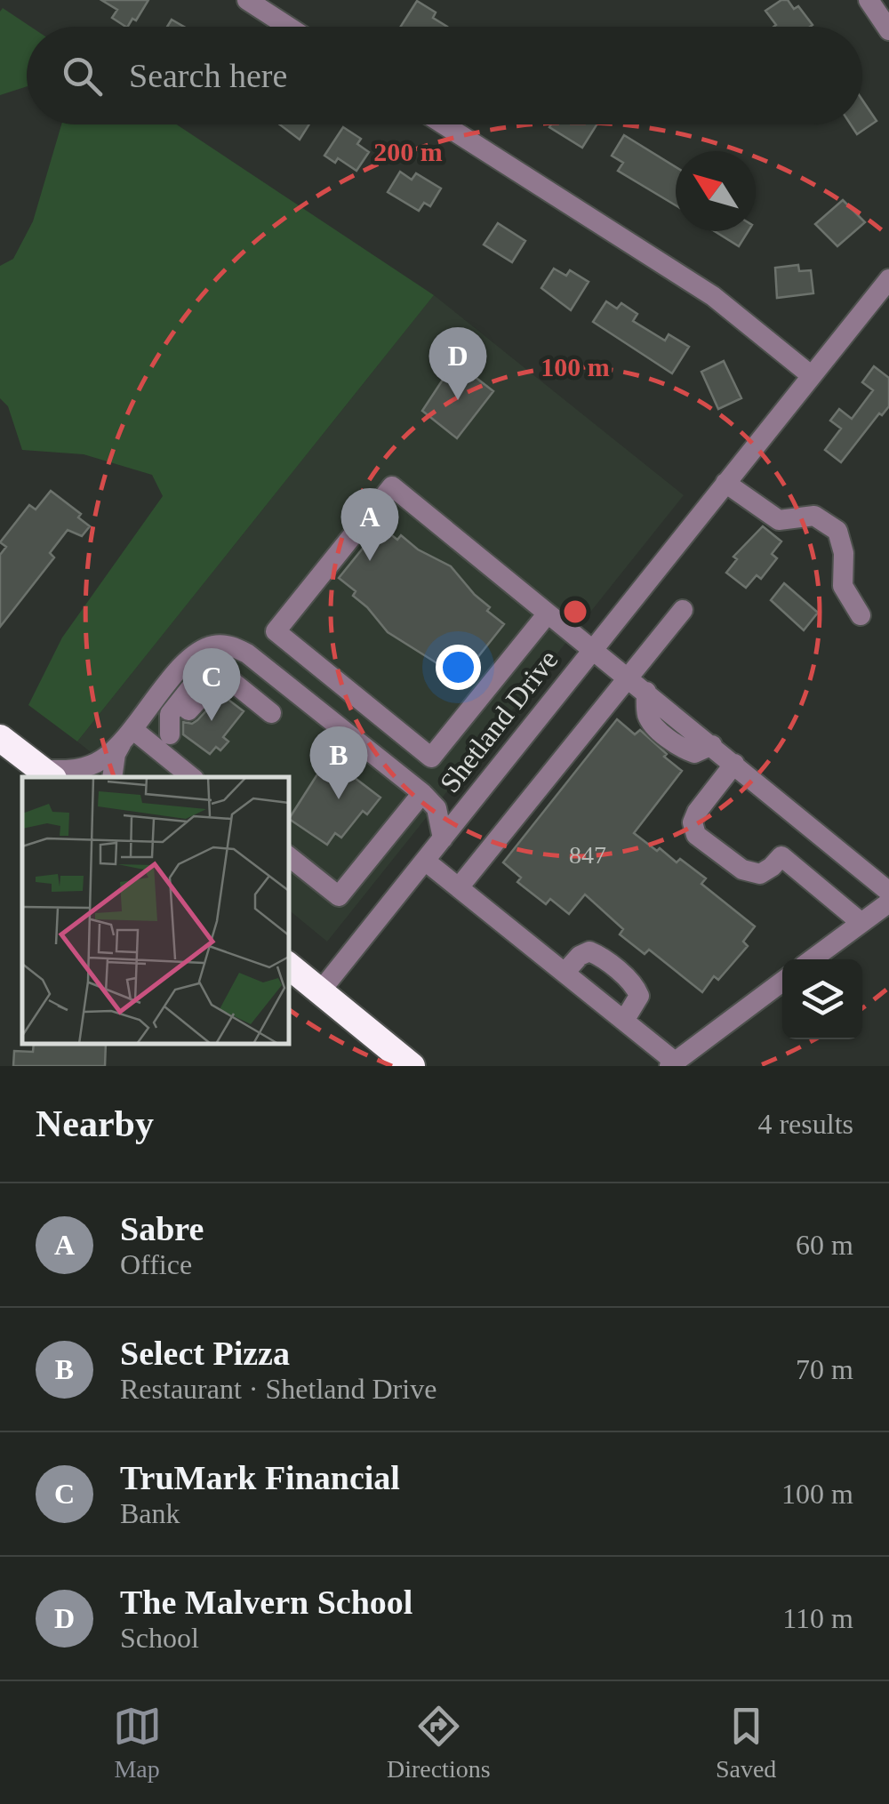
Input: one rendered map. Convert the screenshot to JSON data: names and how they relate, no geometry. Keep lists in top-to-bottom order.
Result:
{
  "streets": {
    "street": ["Shetland Drive"]
  },
  "house_numbers": ["847"],
  "north": "top left",
  "page": {
    "search": "Search here",
    "pins": [
      "D",
      "A",
      "C",
      "B"
    ],
    "heading": ["Nearby", "4 results"],
    "list": [
      {
        "mark": "A",
        "name": "Sabre",
        "note": "Office",
        "value": "60 m"
      },
      {
        "mark": "B",
        "name": "Select Pizza",
        "note": "Restaurant · Shetland Drive",
        "value": "70 m"
      },
      {
        "mark": "C",
        "name": "TruMark Financial",
        "note": "Bank",
        "value": "100 m"
      },
      {
        "mark": "D",
        "name": "The Malvern School",
        "note": "School",
        "value": "110 m"
      }
    ],
    "nav": ["Map", "Directions", "Saved"]
  },
  "rings": ["200 m", "100 m"]
}
